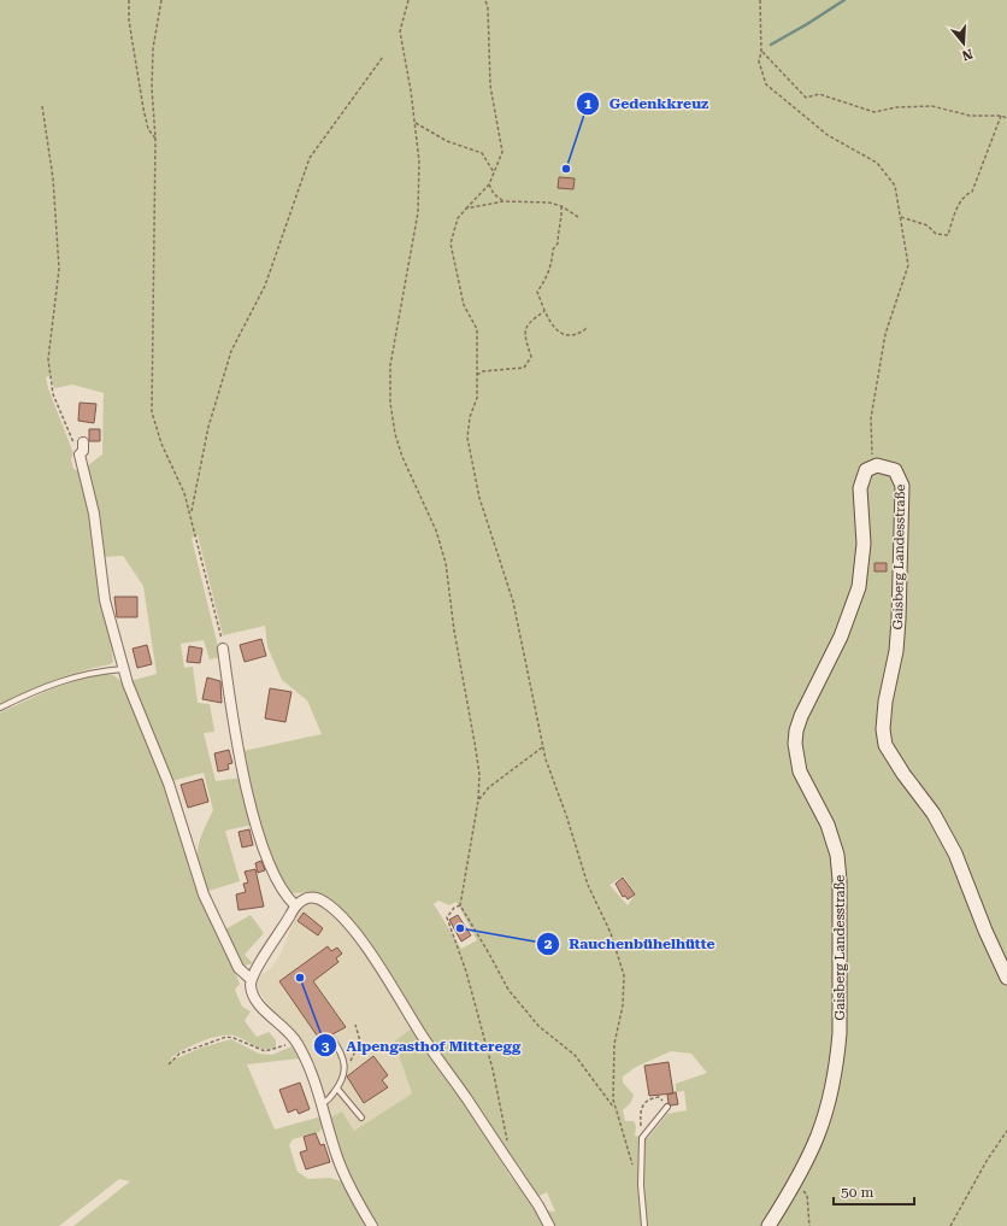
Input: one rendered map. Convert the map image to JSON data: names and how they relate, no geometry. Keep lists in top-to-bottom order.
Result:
{
  "streets": {
    "main road": ["Gaisberg Landesstraße"]
  },
  "places": ["Gedenkkreuz", "Rauchenbühelhütte", "Alpengasthof Mitteregg"],
  "scale_bar": "50 m",
  "north": "bottom"
}
